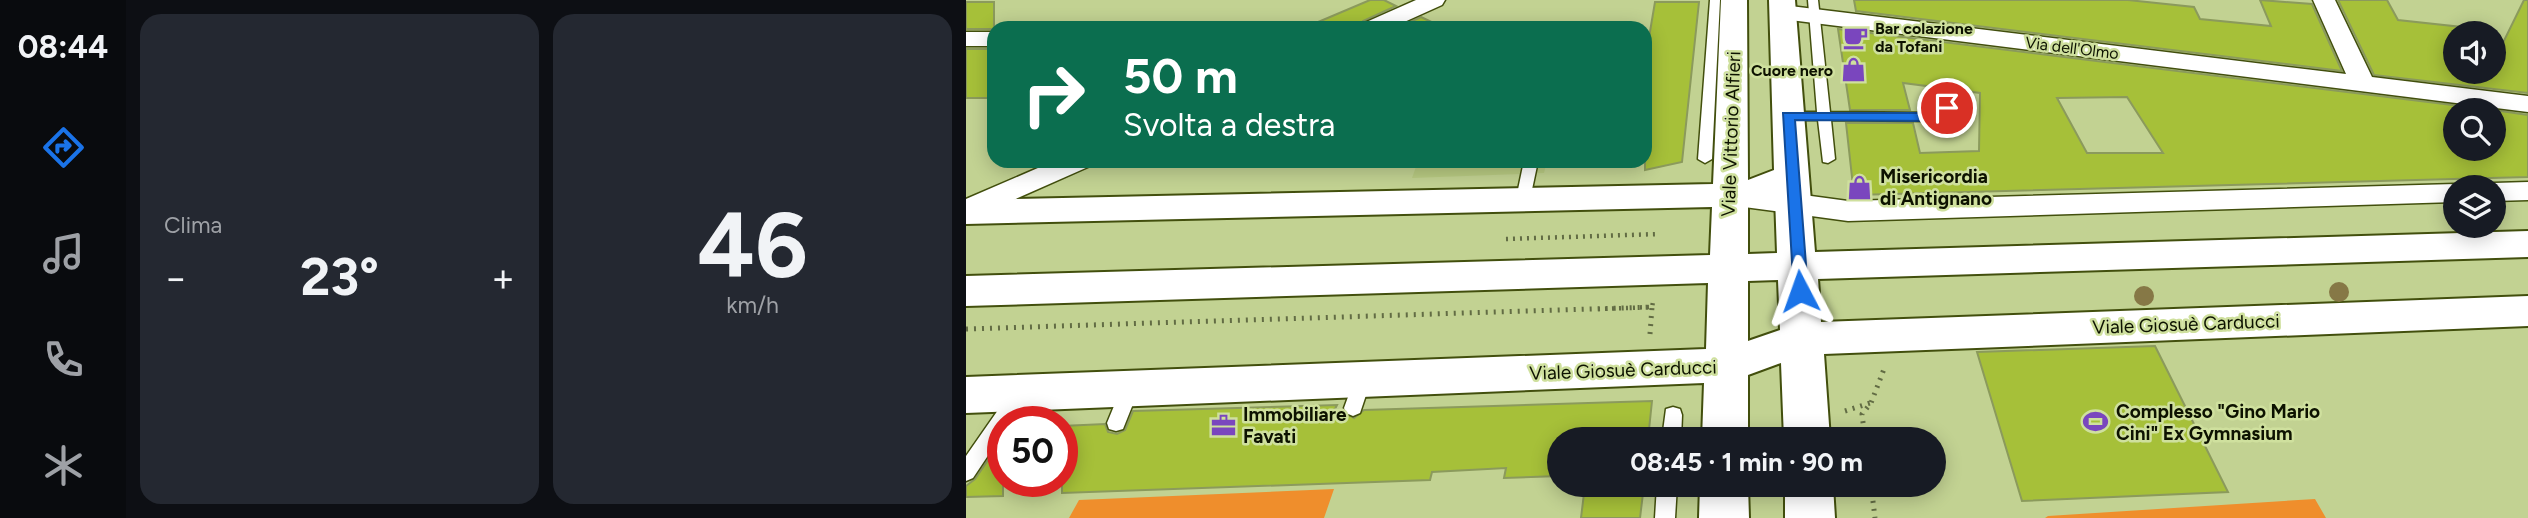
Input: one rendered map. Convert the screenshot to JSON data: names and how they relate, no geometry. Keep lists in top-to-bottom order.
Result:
{
  "streets": {
    "main road": ["Viale Vittorio Alfieri", "Viale Giosuè Carducci"],
    "street": ["Via dell'Olmo"]
  },
  "crossings": [
    ["Viale Vittorio Alfieri", "Viale Giosuè Carducci"]
  ],
  "places": {
    "cafe": ["Bar colazione da Tofani"],
    "shop": ["Cuore nero", "Misericordia di Antignano"],
    "sports": ["Complesso \"Gino Mario Cini\" Ex Gymnasium"],
    "office": ["Immobiliare Favati"]
  },
  "page": {
    "tabs": "08:44",
    "tile": [
      "Clima",
      ["46", "km/h"]
    ],
    "turn": ["50 m", "Svolta a destra"],
    "heat": ["−", "23°", "+"],
    "limit": "50",
    "trip": "08:45 · 1 min · 90 m"
  }
}
